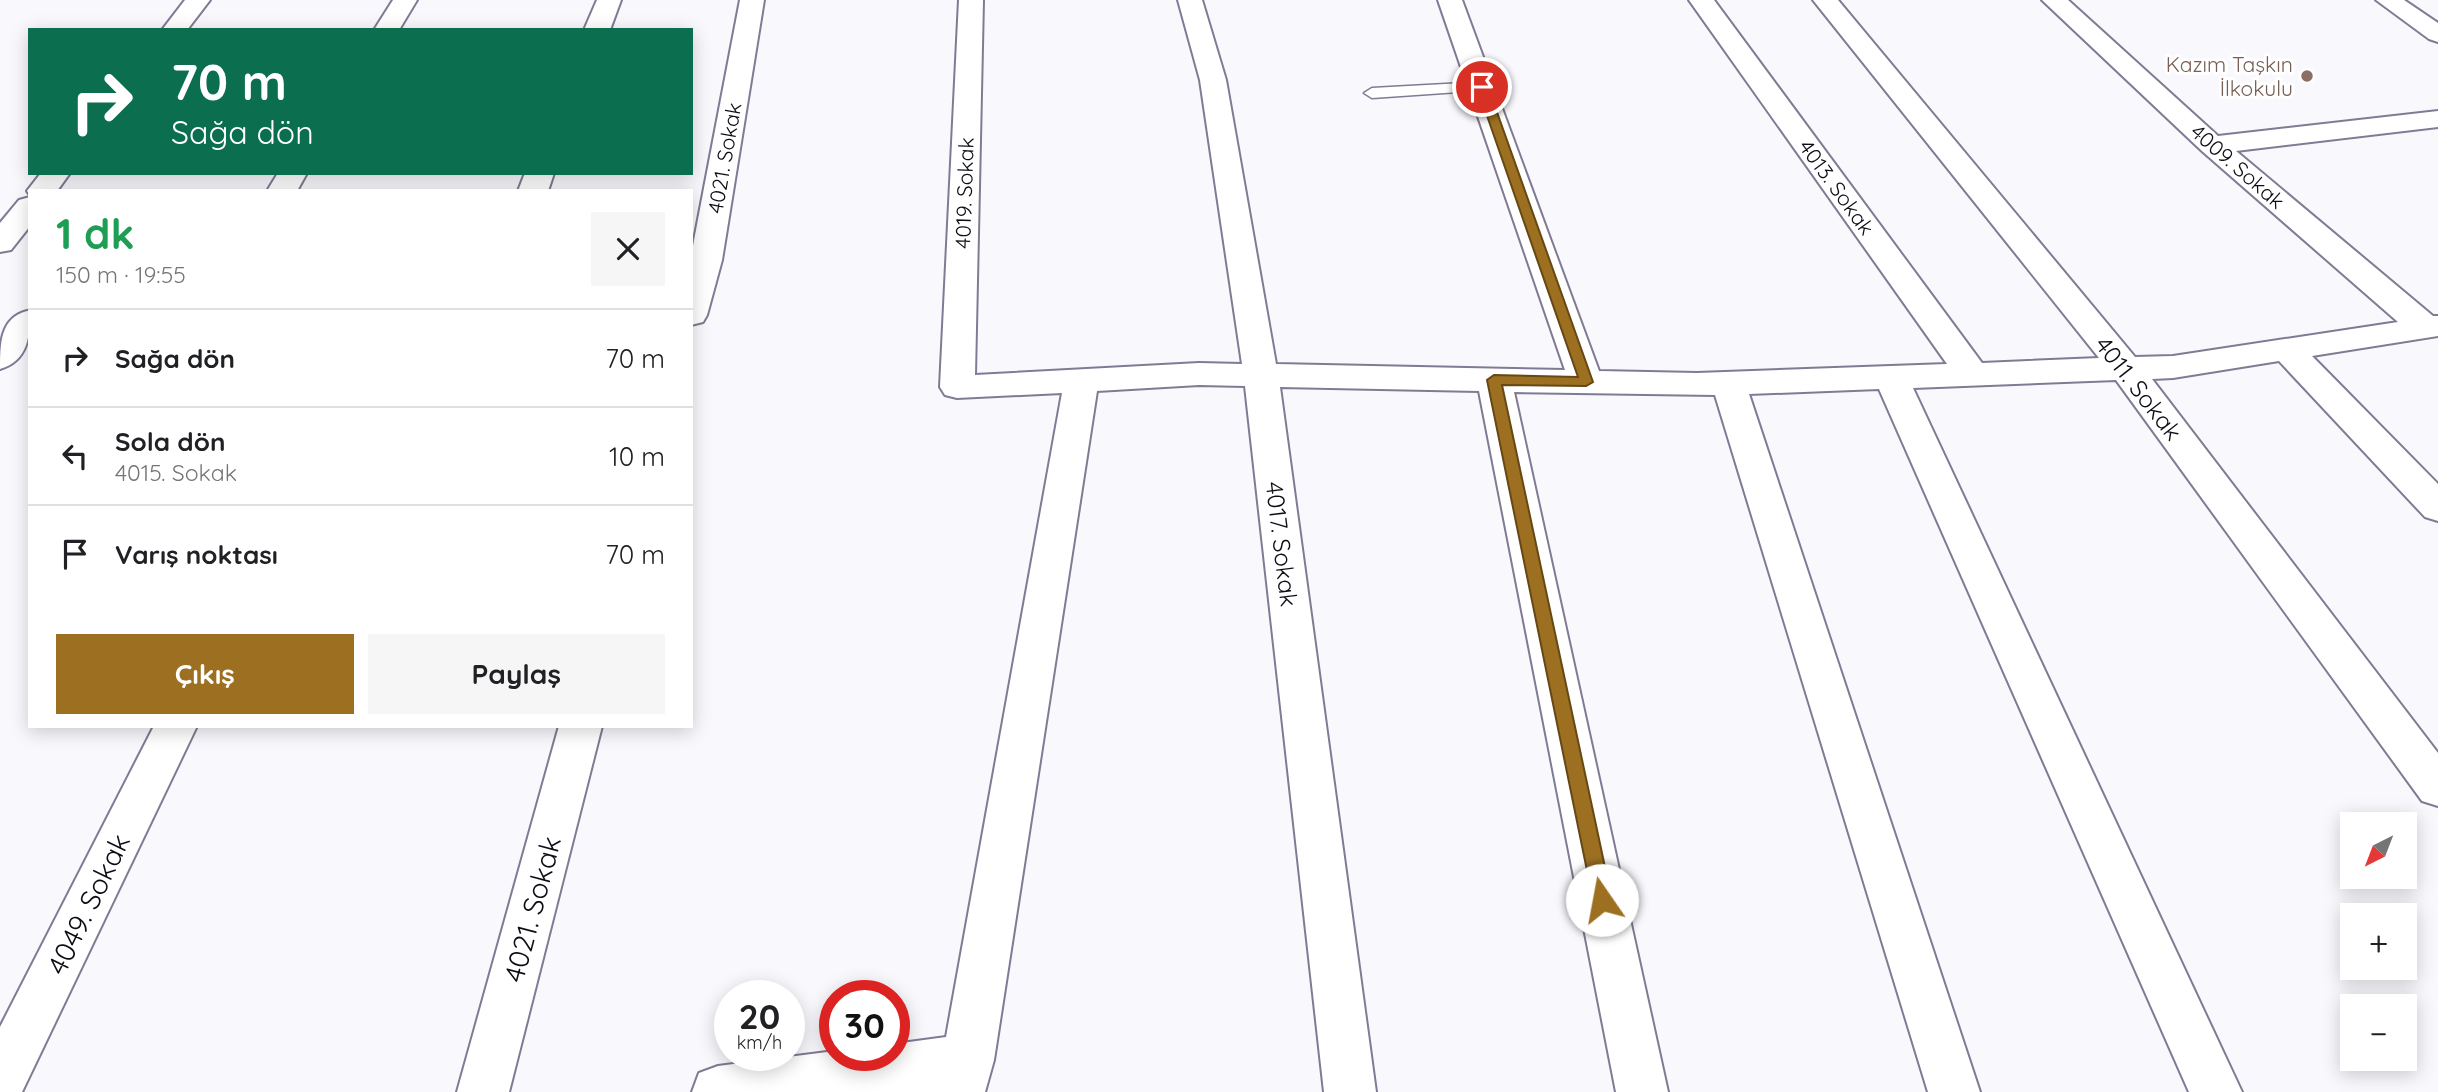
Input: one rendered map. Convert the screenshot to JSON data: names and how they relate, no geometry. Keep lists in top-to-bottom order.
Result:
{
  "streets": {
    "street": [
      "4021. Sokak",
      "4009. Sokak",
      "4013. Sokak",
      "4019. Sokak",
      "4011. Sokak",
      "4017. Sokak",
      "4049. Sokak"
    ]
  },
  "places": ["Kazım Taşkın İlkokulu"],
  "north": "bottom left",
  "page": {
    "turn": ["70 m", "Sağa dön"],
    "heading": ["1 dk", "150 m · 19:55"],
    "list": [
      {
        "name": "Sağa dön",
        "value": "70 m"
      },
      {
        "name": "Sola dön",
        "note": "4015. Sokak",
        "value": "10 m"
      },
      {
        "name": "Varış noktası",
        "value": "70 m"
      }
    ],
    "buttons": ["Çıkış", "Paylaş"],
    "map_buttons": ["+", "−"],
    "speed": "20 km/h",
    "limit": "30"
  }
}
